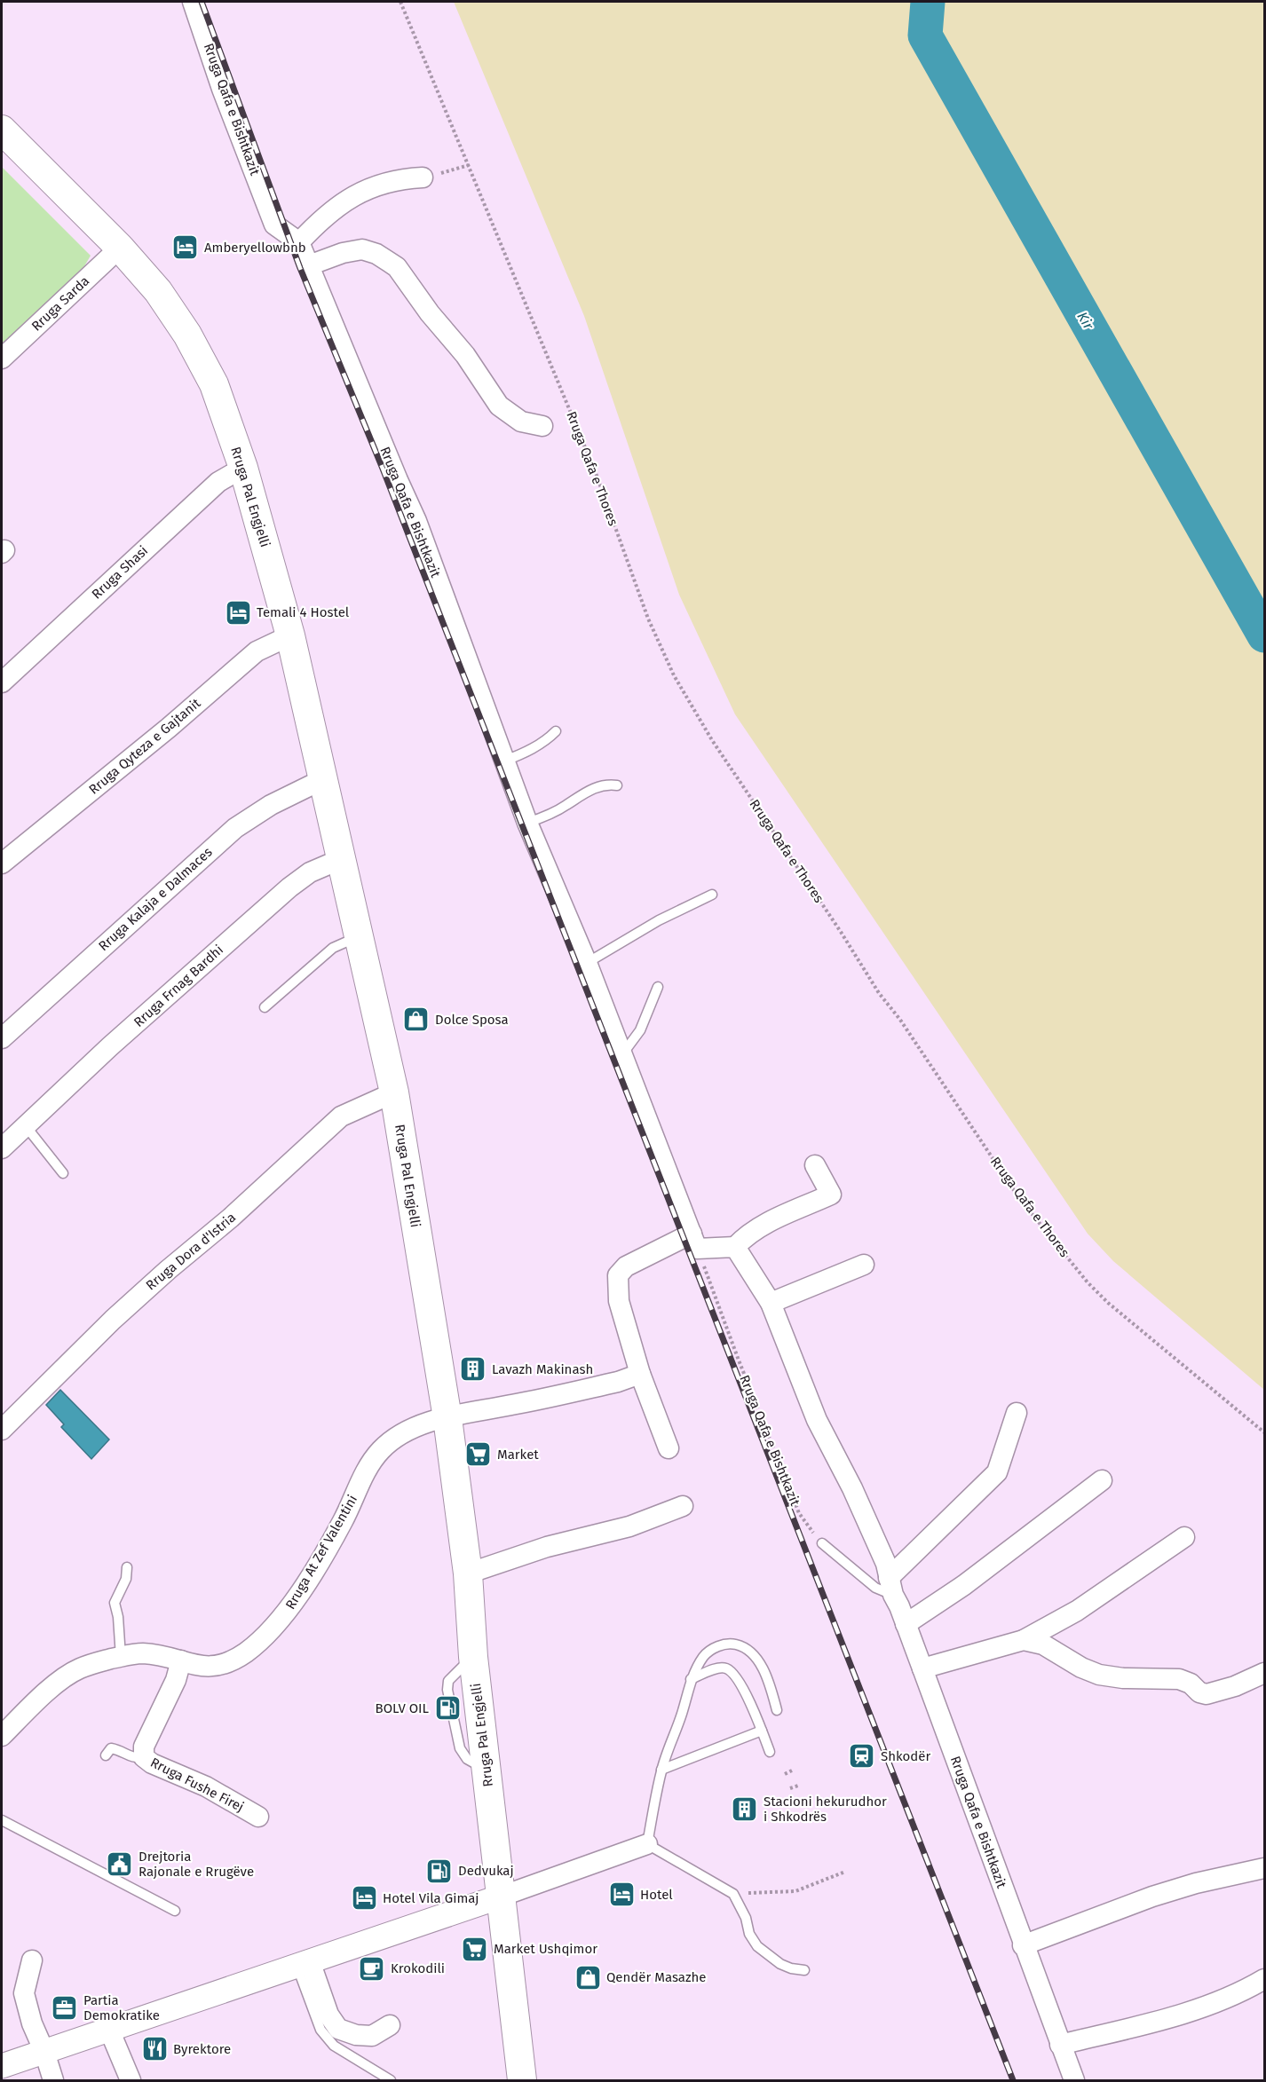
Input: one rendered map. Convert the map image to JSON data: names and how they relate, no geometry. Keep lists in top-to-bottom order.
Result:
{
  "streets": {
    "main road": ["Rruga Pal Engjelli"],
    "street": [
      "Rruga Qafa e Bishtkazit",
      "Rruga Sarda",
      "Rruga Shasi",
      "Rruga Qyteza e Gajtanit",
      "Rruga Kalaja e Dalmaces",
      "Rruga Frnag Bardhi",
      "Rruga Dora d'Istria",
      "Rruga At Zef Valentini",
      "Rruga Fushe Firej"
    ],
    "path": ["Rruga Qafa e Thores"]
  },
  "crossings": [
    ["Rruga Sarda", "Rruga Pal Engjelli"],
    ["Rruga Pal Engjelli", "Rruga Shasi"],
    ["Rruga Pal Engjelli", "Rruga Qyteza e Gajtanit"],
    ["Rruga Pal Engjelli", "Rruga Kalaja e Dalmaces"],
    ["Rruga Pal Engjelli", "Rruga Frnag Bardhi"],
    ["Rruga Pal Engjelli", "Rruga Dora d'Istria"],
    ["Rruga Pal Engjelli", "Rruga At Zef Valentini"],
    ["Rruga At Zef Valentini", "Rruga Fushe Firej"]
  ],
  "water": ["Kir"],
  "places": {
    "hotel": [
      "Amberyellowbnb",
      "Temali 4 Hostel",
      "Hotel",
      "Hotel Vila Gimaj"
    ],
    "shop": ["Dolce Sposa", "Qendër Masazhe"],
    "building": ["Lavazh Makinash", "Stacioni hekurudhor i Shkodrës"],
    "supermarket": ["Market", "Market Ushqimor"],
    "fuel station": ["BOLV OIL", "Dedvukaj"],
    "station": ["Shkodër"],
    "public building": ["Drejtoria Rajonale e Rrugëve"],
    "cafe": ["Krokodili"],
    "office": ["Partia Demokratike"],
    "restaurant": ["Byrektore"]
  }
}
